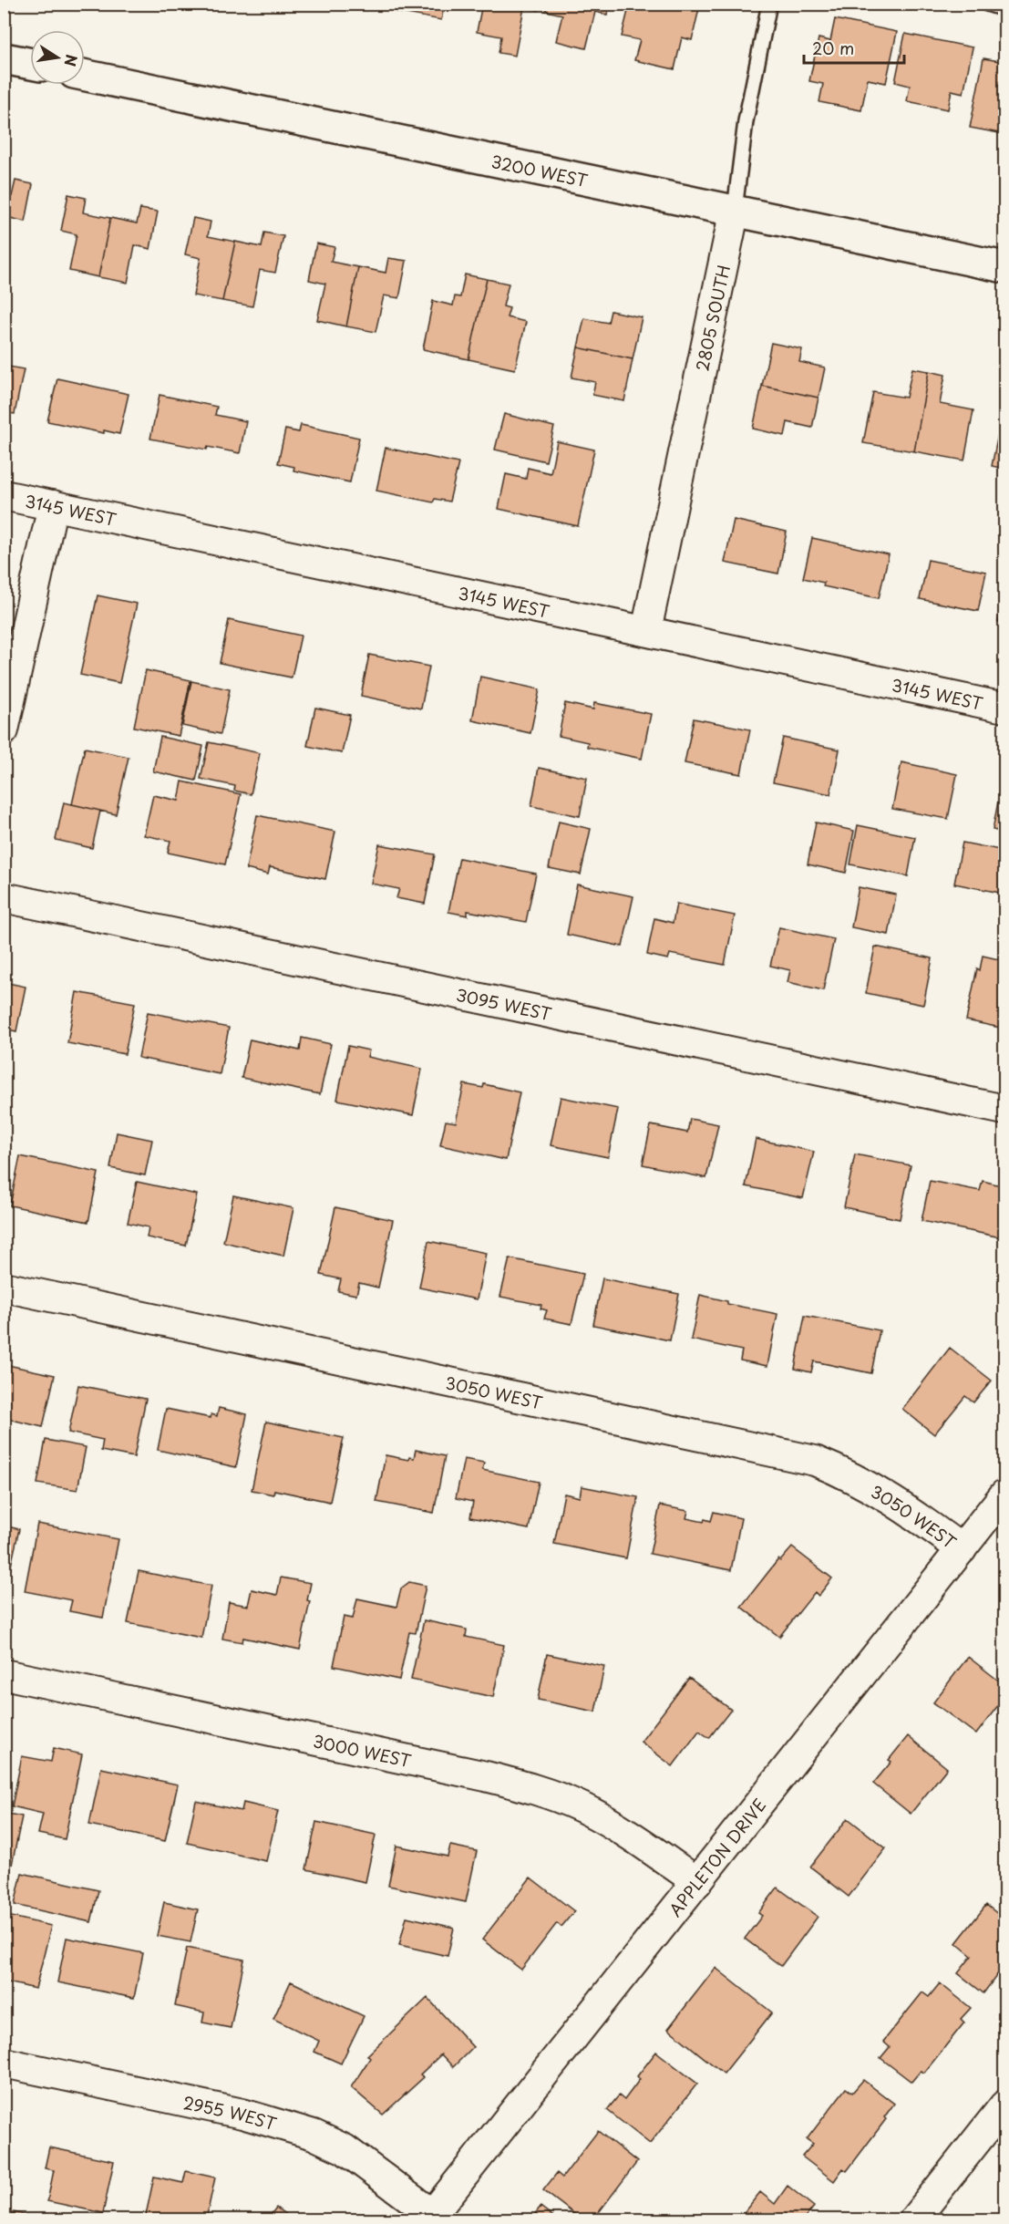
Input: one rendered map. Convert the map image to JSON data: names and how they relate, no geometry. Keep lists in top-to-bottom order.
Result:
{
  "streets": {
    "main road": ["3200 WEST"],
    "street": [
      "2805 SOUTH",
      "3145 WEST",
      "3095 WEST",
      "3050 WEST",
      "3000 WEST",
      "APPLETON DRIVE",
      "2955 WEST"
    ]
  },
  "crossings": [
    ["3200 WEST", "2805 SOUTH"],
    ["2805 SOUTH", "3145 WEST"],
    ["3050 WEST", "APPLETON DRIVE"],
    ["3000 WEST", "APPLETON DRIVE"],
    ["APPLETON DRIVE", "2955 WEST"]
  ],
  "scale_bar": "20 m",
  "north": "right"
}
